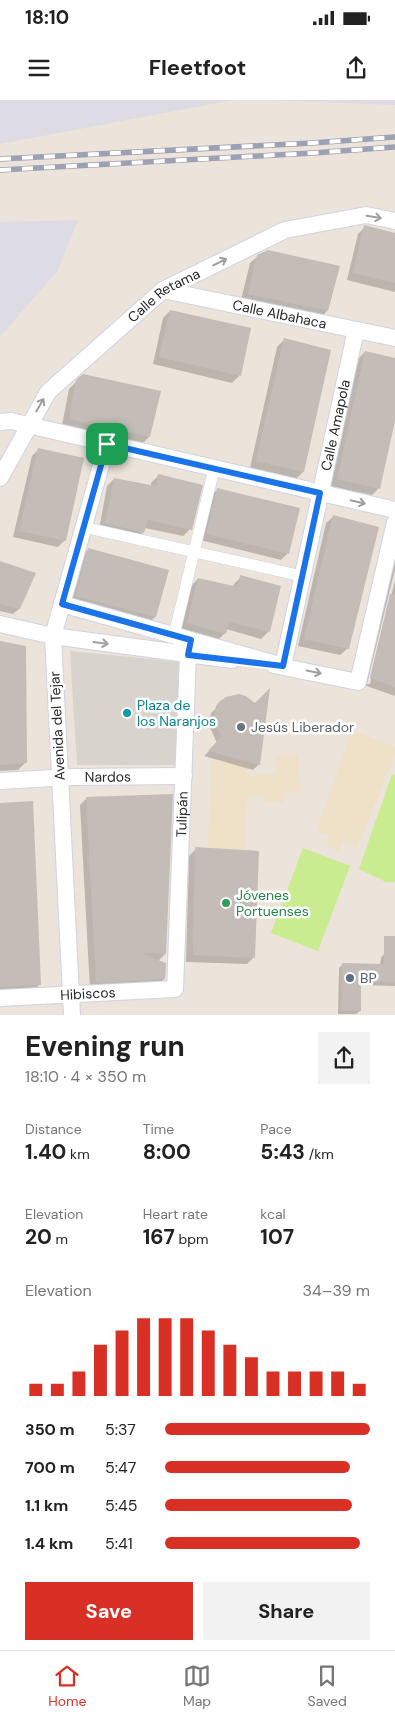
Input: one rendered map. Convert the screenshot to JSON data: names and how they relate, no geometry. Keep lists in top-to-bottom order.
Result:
{
  "streets": {
    "street": [
      "Calle Retama",
      "Calle Albahaca",
      "Calle Amapola",
      "Avenida del Tejar",
      "Nardos",
      "Tulipán",
      "Hibiscos"
    ]
  },
  "crossings": [
    ["Calle Retama", "Calle Albahaca"],
    ["Calle Albahaca", "Calle Amapola"],
    ["Avenida del Tejar", "Nardos"],
    ["Avenida del Tejar", "Hibiscos"],
    ["Nardos", "Tulipán"],
    ["Tulipán", "Hibiscos"]
  ],
  "one_way": ["Calle Retama"],
  "places": [
    "Plaza de los Naranjos",
    "Jesús Liberador",
    "Jóvenes Portuenses",
    "BP"
  ],
  "page": {
    "status": "18:10",
    "header": "Fleetfoot",
    "heading": ["Evening run", "18:10 · 4 × 350 m"],
    "stats": [
      ["Distance", "1.40 km"],
      ["Time", "8:00"],
      ["Pace", "5:43 /km"],
      ["Elevation", "20 m"],
      ["Heart rate", "167 bpm"],
      ["kcal", "107"]
    ],
    "chart": ["Elevation", "34–39 m"],
    "list": [
      {
        "name": "350 m",
        "note": "5:37"
      },
      {
        "name": "700 m",
        "note": "5:47"
      },
      {
        "name": "1.1 km",
        "note": "5:45"
      },
      {
        "name": "1.4 km",
        "note": "5:41"
      }
    ],
    "buttons": ["Save", "Share"],
    "tabs": ["Home", "Map", "Saved"]
  }
}
